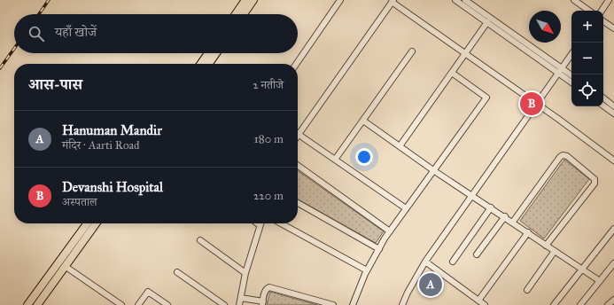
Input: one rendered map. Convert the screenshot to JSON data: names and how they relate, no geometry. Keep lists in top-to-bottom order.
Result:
{
  "north": "bottom right",
  "page": {
    "map_buttons": ["+", "−"],
    "search": "यहाँ खोजें",
    "heading": ["आस-पास", "2 नतीजे"],
    "pins": ["B", "A"],
    "list": [
      {
        "mark": "A",
        "name": "Hanuman Mandir",
        "note": "मंदिर · Aarti Road",
        "value": "180 m"
      },
      {
        "mark": "B",
        "name": "Devanshi Hospital",
        "note": "अस्पताल",
        "value": "220 m"
      }
    ]
  }
}
